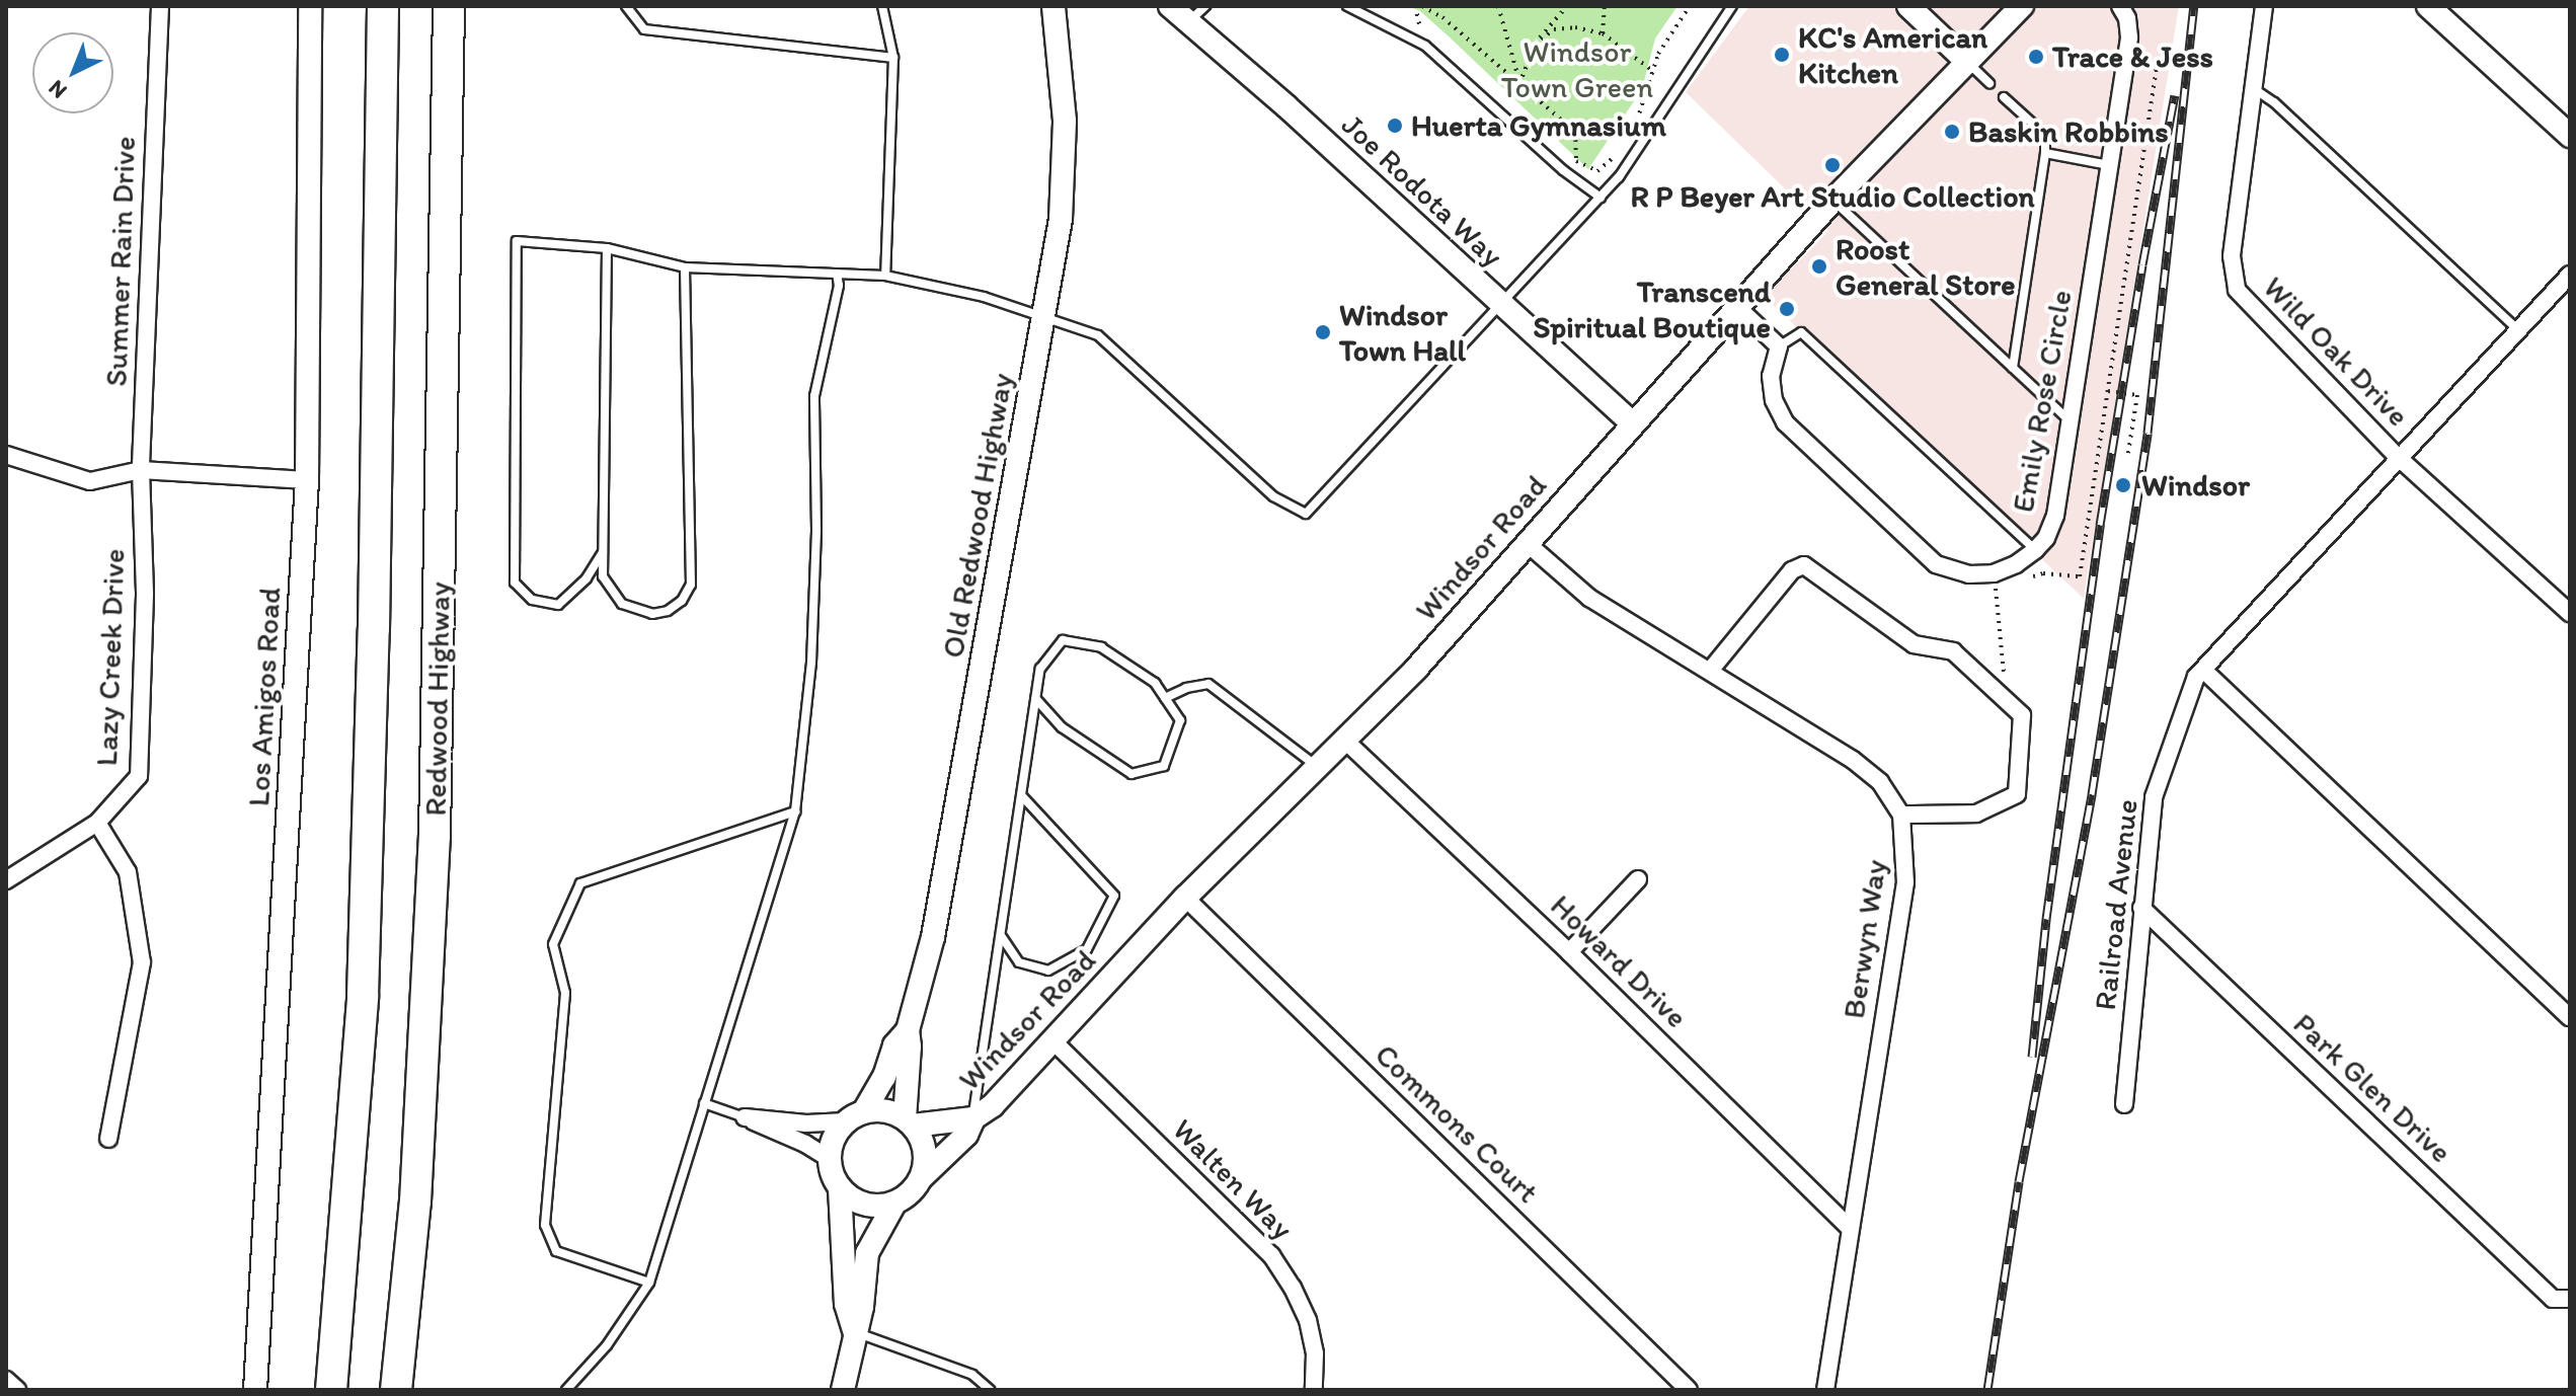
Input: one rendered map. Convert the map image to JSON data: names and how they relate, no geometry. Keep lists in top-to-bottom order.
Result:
{
  "streets": {
    "highway": ["Redwood Highway"],
    "main road": [
      "Joe Rodota Way",
      "Old Redwood Highway",
      "Windsor Road",
      "Los Amigos Road"
    ],
    "street": [
      "Summer Rain Drive",
      "Wild Oak Drive",
      "Emily Rose Circle",
      "Lazy Creek Drive",
      "Railroad Avenue",
      "Berwyn Way",
      "Howard Drive",
      "Park Glen Drive",
      "Commons Court",
      "Walten Way"
    ]
  },
  "crossings": [
    ["Joe Rodota Way", "Windsor Road"],
    ["Summer Rain Drive", "Lazy Creek Drive"],
    ["Wild Oak Drive", "Railroad Avenue"],
    ["Old Redwood Highway", "Windsor Road"],
    ["Windsor Road", "Howard Drive"],
    ["Windsor Road", "Commons Court"],
    ["Windsor Road", "Walten Way"],
    ["Railroad Avenue", "Park Glen Drive"],
    ["Berwyn Way", "Howard Drive"]
  ],
  "parks": ["Windsor Town Green"],
  "places": [
    "KC's American Kitchen",
    "Trace & Jess",
    "Huerta Gymnasium",
    "Baskin Robbins",
    "R P Beyer Art Studio Collection",
    "Roost General Store",
    "Transcend Spiritual Boutique",
    "Windsor Town Hall",
    "Windsor"
  ],
  "north": "bottom left"
}
